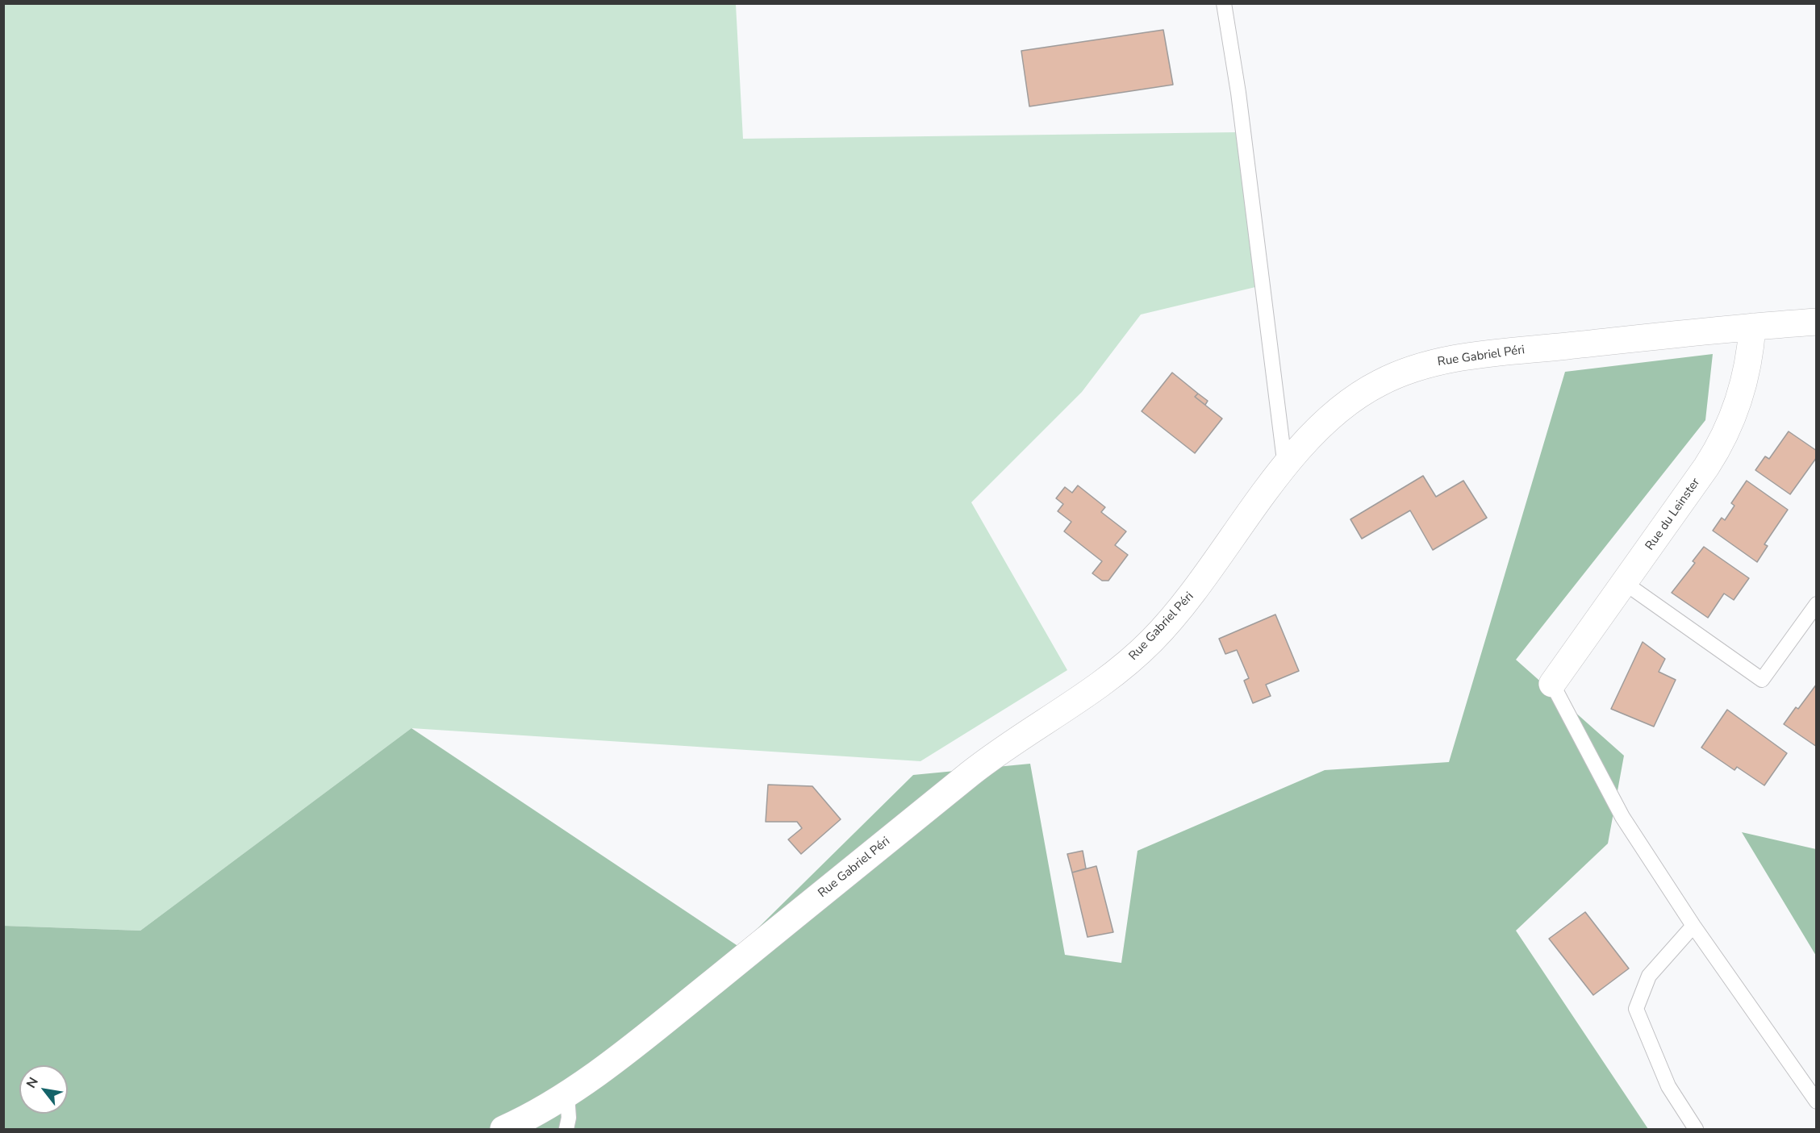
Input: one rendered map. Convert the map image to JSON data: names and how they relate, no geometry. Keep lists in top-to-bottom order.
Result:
{
  "streets": {
    "street": ["Rue Gabriel Péri", "Rue du Leinster"]
  },
  "crossings": [
    ["Rue Gabriel Péri", "Rue du Leinster"]
  ],
  "north": "top left"
}
